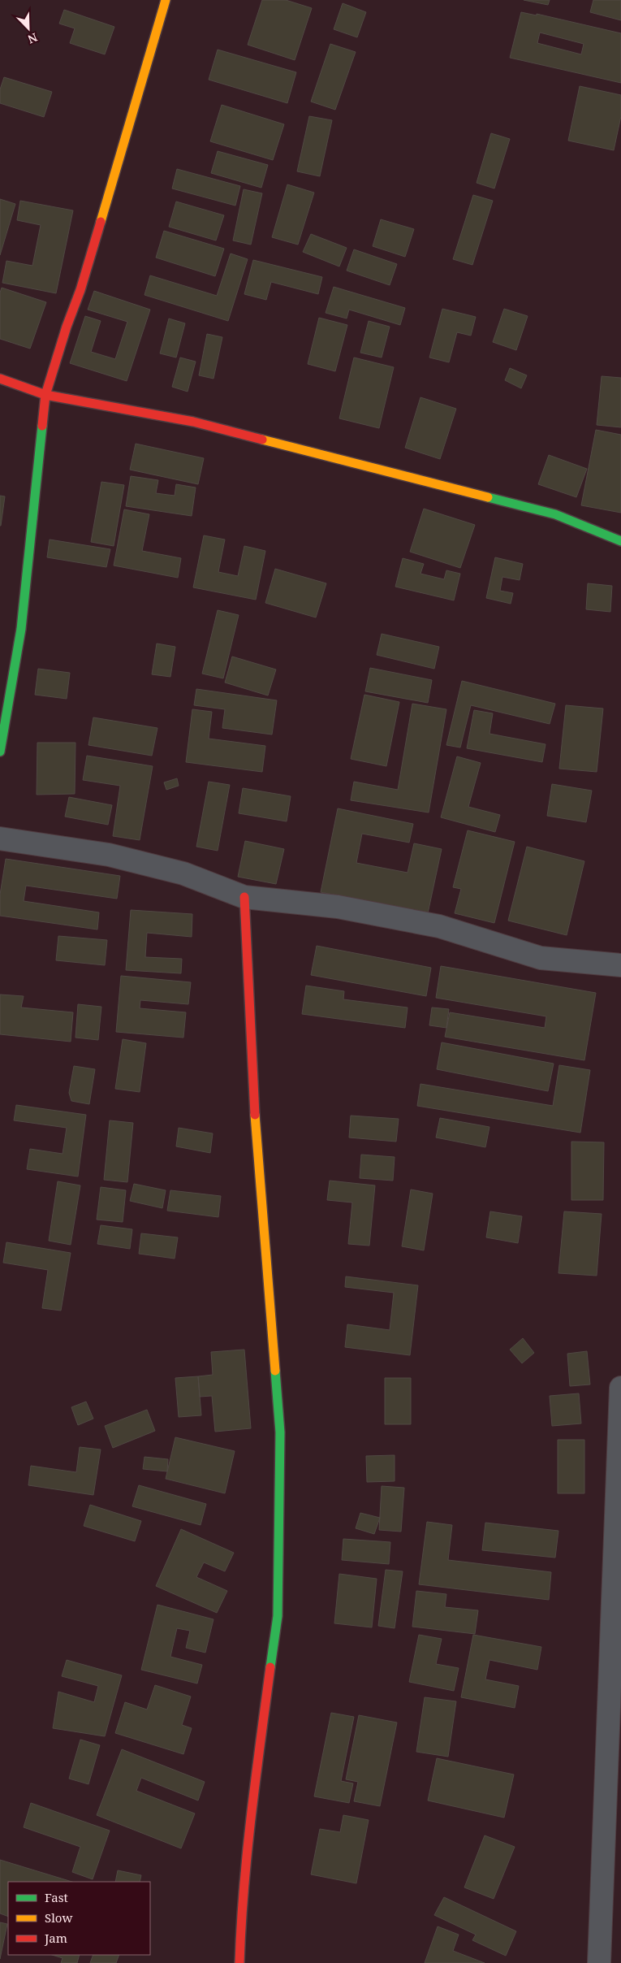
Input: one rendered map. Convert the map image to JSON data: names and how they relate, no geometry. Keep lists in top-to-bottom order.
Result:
{
  "legend": ["Fast", "Slow", "Jam"],
  "north": "bottom right"
}
